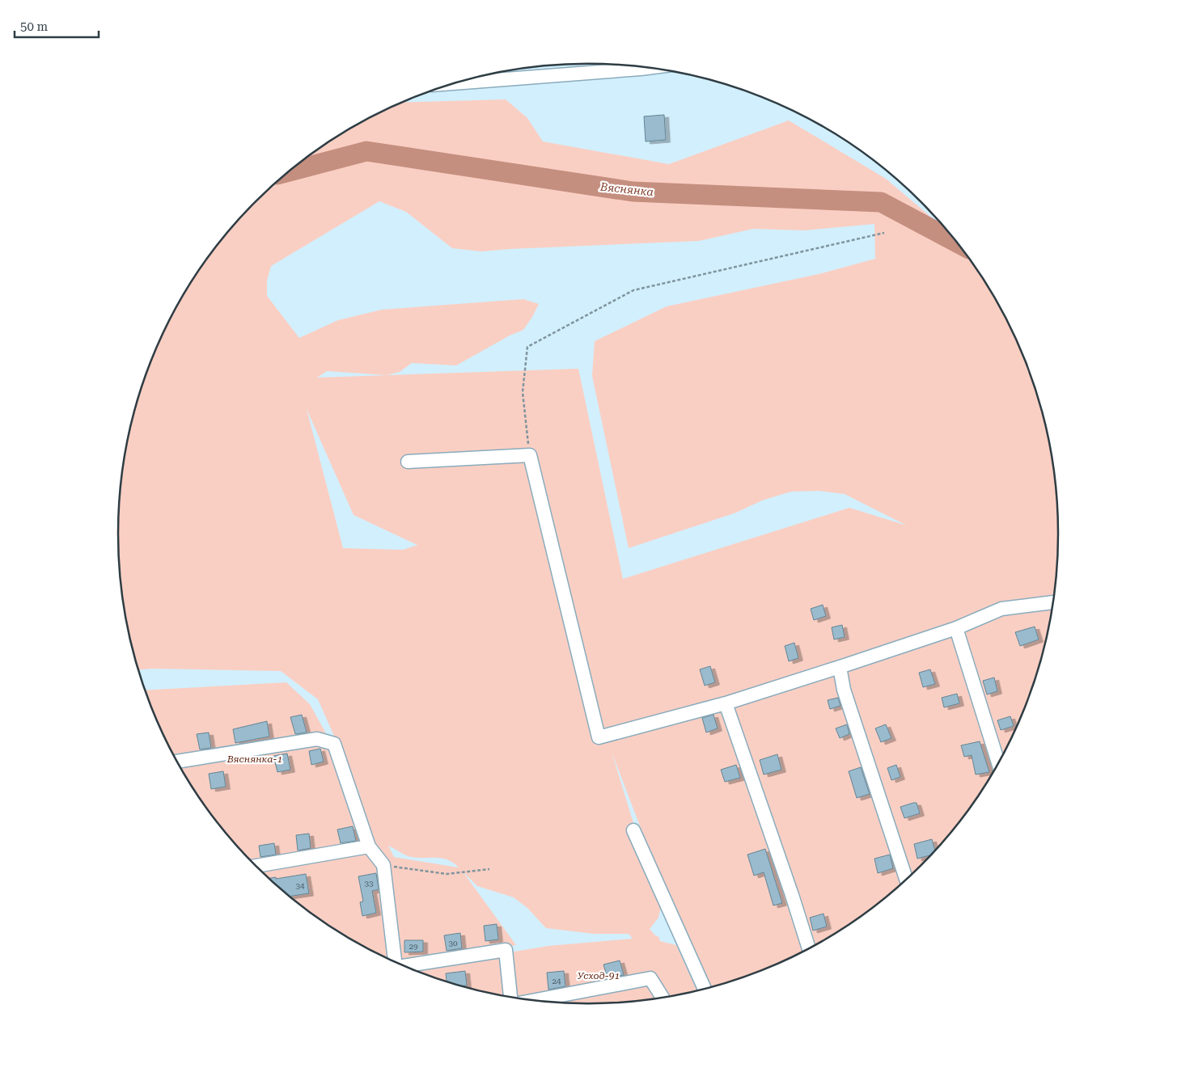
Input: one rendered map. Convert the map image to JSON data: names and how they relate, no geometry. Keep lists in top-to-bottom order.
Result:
{
  "water": ["Вяснянка"],
  "parks": ["Вяснянка-1", "Усход-91"],
  "house_numbers": [
    "33",
    "34",
    "30",
    "29",
    "24"
  ],
  "scale_bar": "50 m"
}
